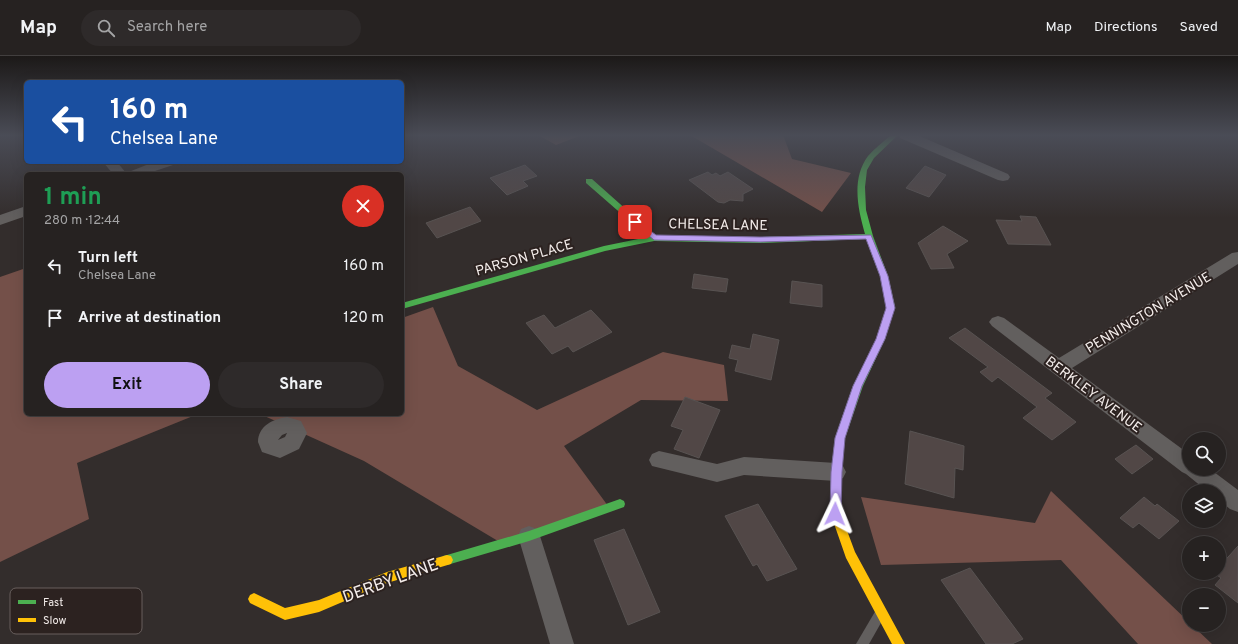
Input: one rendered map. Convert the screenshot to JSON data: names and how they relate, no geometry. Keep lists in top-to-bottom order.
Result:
{
  "streets": {
    "street": [
      "CHELSEA LANE",
      "PARSON PLACE",
      "PENNINGTON AVENUE",
      "BERKLEY AVENUE",
      "DERBY LANE"
    ]
  },
  "crossings": [
    ["CHELSEA LANE", "PARSON PLACE"],
    ["PENNINGTON AVENUE", "BERKLEY AVENUE"]
  ],
  "legend": ["Fast", "Slow"],
  "page": {
    "header": "Map",
    "search": "Search here",
    "nav": ["Map", "Directions", "Saved"],
    "turn": ["160 m", "Chelsea Lane"],
    "heading": ["1 min", "280 m · 12:44"],
    "list": [
      {
        "name": "Turn left",
        "note": "Chelsea Lane",
        "value": "160 m"
      },
      {
        "name": "Arrive at destination",
        "value": "120 m"
      }
    ],
    "buttons": ["Exit", "Share"],
    "map_buttons": ["+", "−"]
  }
}
